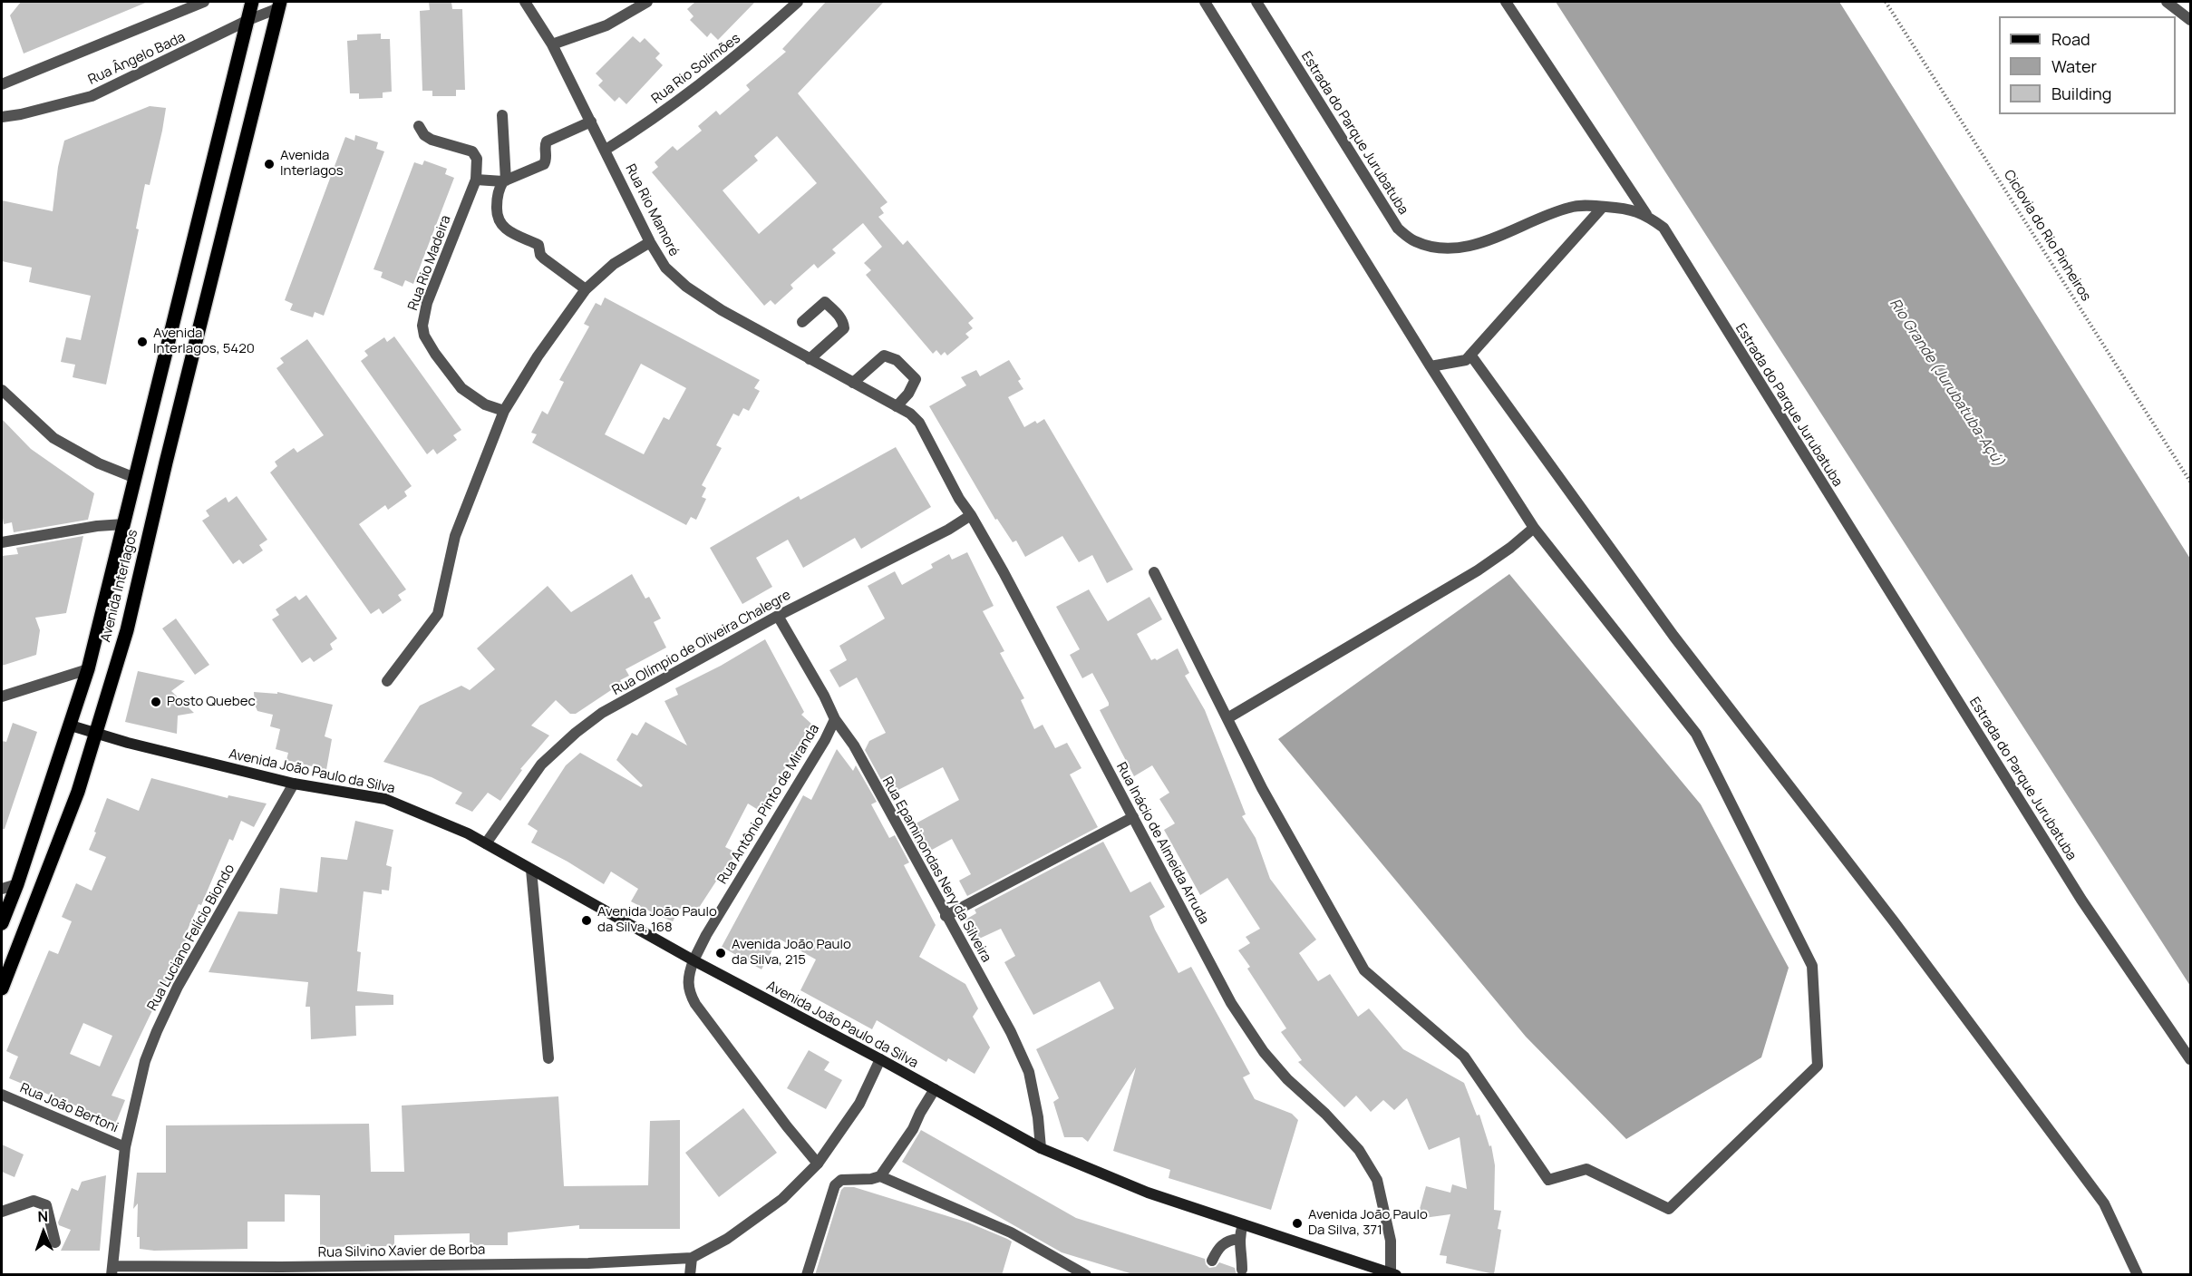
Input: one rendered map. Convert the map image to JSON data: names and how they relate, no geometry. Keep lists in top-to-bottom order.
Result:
{
  "streets": {
    "main road": ["Avenida Interlagos"],
    "street": [
      "Rua Ângelo Bada",
      "Rua Rio Solimões",
      "Estrada do Parque Jurubatuba",
      "Rua Rio Mamoré",
      "Rua Rio Madeira",
      "Rua Olímpio de Oliveira Chalegre",
      "Avenida João Paulo da Silva",
      "Rua Antônio Pinto de Miranda",
      "Rua Inácio de Almeida Arruda",
      "Rua Epaminondas Nery da Silveira",
      "Rua Luciano Felício Biondo",
      "Rua João Bertoni",
      "Rua Silvino Xavier de Borba"
    ],
    "path": ["Ciclovia do Rio Pinheiros"]
  },
  "crossings": [
    ["Rua Ângelo Bada", "Avenida Interlagos"],
    ["Rua Rio Solimões", "Rua Rio Mamoré"],
    ["Rua Rio Mamoré", "Rua Inácio de Almeida Arruda"],
    ["Avenida Interlagos", "Avenida João Paulo da Silva"],
    ["Rua Olímpio de Oliveira Chalegre", "Avenida João Paulo da Silva"],
    ["Rua Olímpio de Oliveira Chalegre", "Rua Inácio de Almeida Arruda"],
    ["Rua Olímpio de Oliveira Chalegre", "Rua Epaminondas Nery da Silveira"],
    ["Avenida João Paulo da Silva", "Rua Antônio Pinto de Miranda"],
    ["Avenida João Paulo da Silva", "Rua Inácio de Almeida Arruda"],
    ["Avenida João Paulo da Silva", "Rua Epaminondas Nery da Silveira"],
    ["Avenida João Paulo da Silva", "Rua Luciano Felício Biondo"],
    ["Rua Antônio Pinto de Miranda", "Rua Epaminondas Nery da Silveira"],
    ["Rua Luciano Felício Biondo", "Rua João Bertoni"],
    ["Rua Luciano Felício Biondo", "Rua Silvino Xavier de Borba"]
  ],
  "water": ["Rio Grande (Jurubatuba-Açú)"],
  "places": [
    "Avenida Interlagos",
    "Avenida Interlagos, 5420",
    "Posto Quebec",
    "Avenida João Paulo da Silva, 168",
    "Avenida João Paulo da Silva, 215",
    "Avenida João Paulo Da Silva, 371"
  ],
  "legend": ["Road", "Water", "Building"],
  "north": "top"
}
